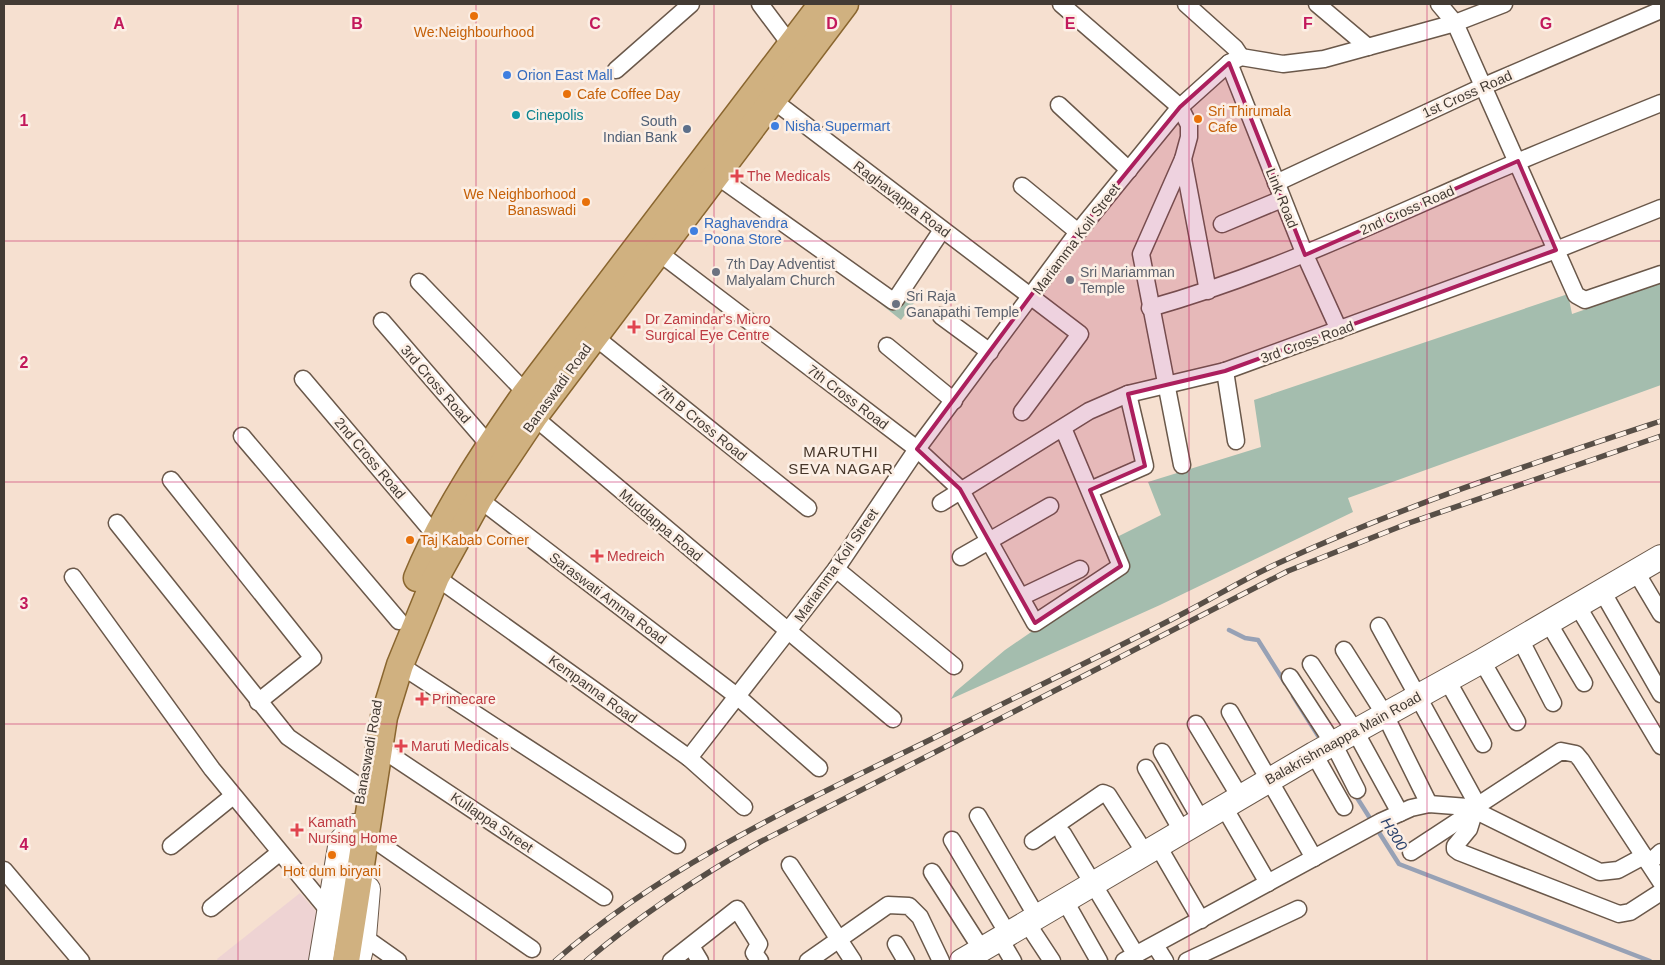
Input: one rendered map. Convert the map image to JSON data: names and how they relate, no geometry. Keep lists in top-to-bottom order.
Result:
{
  "streets": {
    "main road": ["Banaswadi Road"],
    "street": [
      "1st Cross Road",
      "Link Road",
      "Raghavappa Road",
      "2nd Cross Road",
      "Mariamma Koil Street",
      "3rd Cross Road",
      "7th Cross Road",
      "7th B Cross Road",
      "Muddappa Road",
      "Saraswati Amma Road",
      "Kempanna Road",
      "Balakrishnaappa Main Road",
      "Kullappa Street"
    ]
  },
  "crossings": [
    ["1st Cross Road", "Link Road"],
    ["Link Road", "2nd Cross Road"],
    ["Link Road", "Mariamma Koil Street"],
    ["Link Road", "3rd Cross Road"],
    ["Raghavappa Road", "Mariamma Koil Street"],
    ["Raghavappa Road", "Banaswadi Road"],
    ["2nd Cross Road", "Banaswadi Road"],
    ["Mariamma Koil Street", "7th Cross Road"],
    ["Mariamma Koil Street", "Muddappa Road"],
    ["Mariamma Koil Street", "Saraswati Amma Road"],
    ["Mariamma Koil Street", "Kempanna Road"],
    ["3rd Cross Road", "Banaswadi Road"],
    ["3rd Cross Road", "7th Cross Road"],
    ["Banaswadi Road", "7th Cross Road"],
    ["Banaswadi Road", "7th B Cross Road"],
    ["Banaswadi Road", "Muddappa Road"],
    ["Banaswadi Road", "Saraswati Amma Road"],
    ["Banaswadi Road", "Kempanna Road"],
    ["Banaswadi Road", "Kullappa Street"]
  ],
  "districts": ["MARUTHI SEVA NAGAR"],
  "water": ["H300"],
  "places": {
    "other": [
      "We:Neighbourhood",
      "Orion East Mall",
      "Cafe Coffee Day",
      "Cinepolis",
      "Sri Thirumala Cafe",
      "Nisha Supermart",
      "South Indian Bank",
      "We Neighborhood Banaswadi",
      "Raghavendra Poona Store",
      "7th Day Adventist Malyalam Church",
      "Sri Mariamman Temple",
      "Sri Raja Ganapathi Temple",
      "Taj Kabab Corner",
      "Hot dum biryani"
    ],
    "health": [
      "The Medicals",
      "Dr Zamindar's Micro Surgical Eye Centre",
      "Medreich",
      "Primecare",
      "Maruti Medicals",
      "Kamath Nursing Home"
    ]
  },
  "grid": {
    "columns": [
      "A",
      "B",
      "C",
      "D",
      "E",
      "F",
      "G"
    ],
    "rows": [
      "1",
      "2",
      "3",
      "4"
    ]
  }
}
